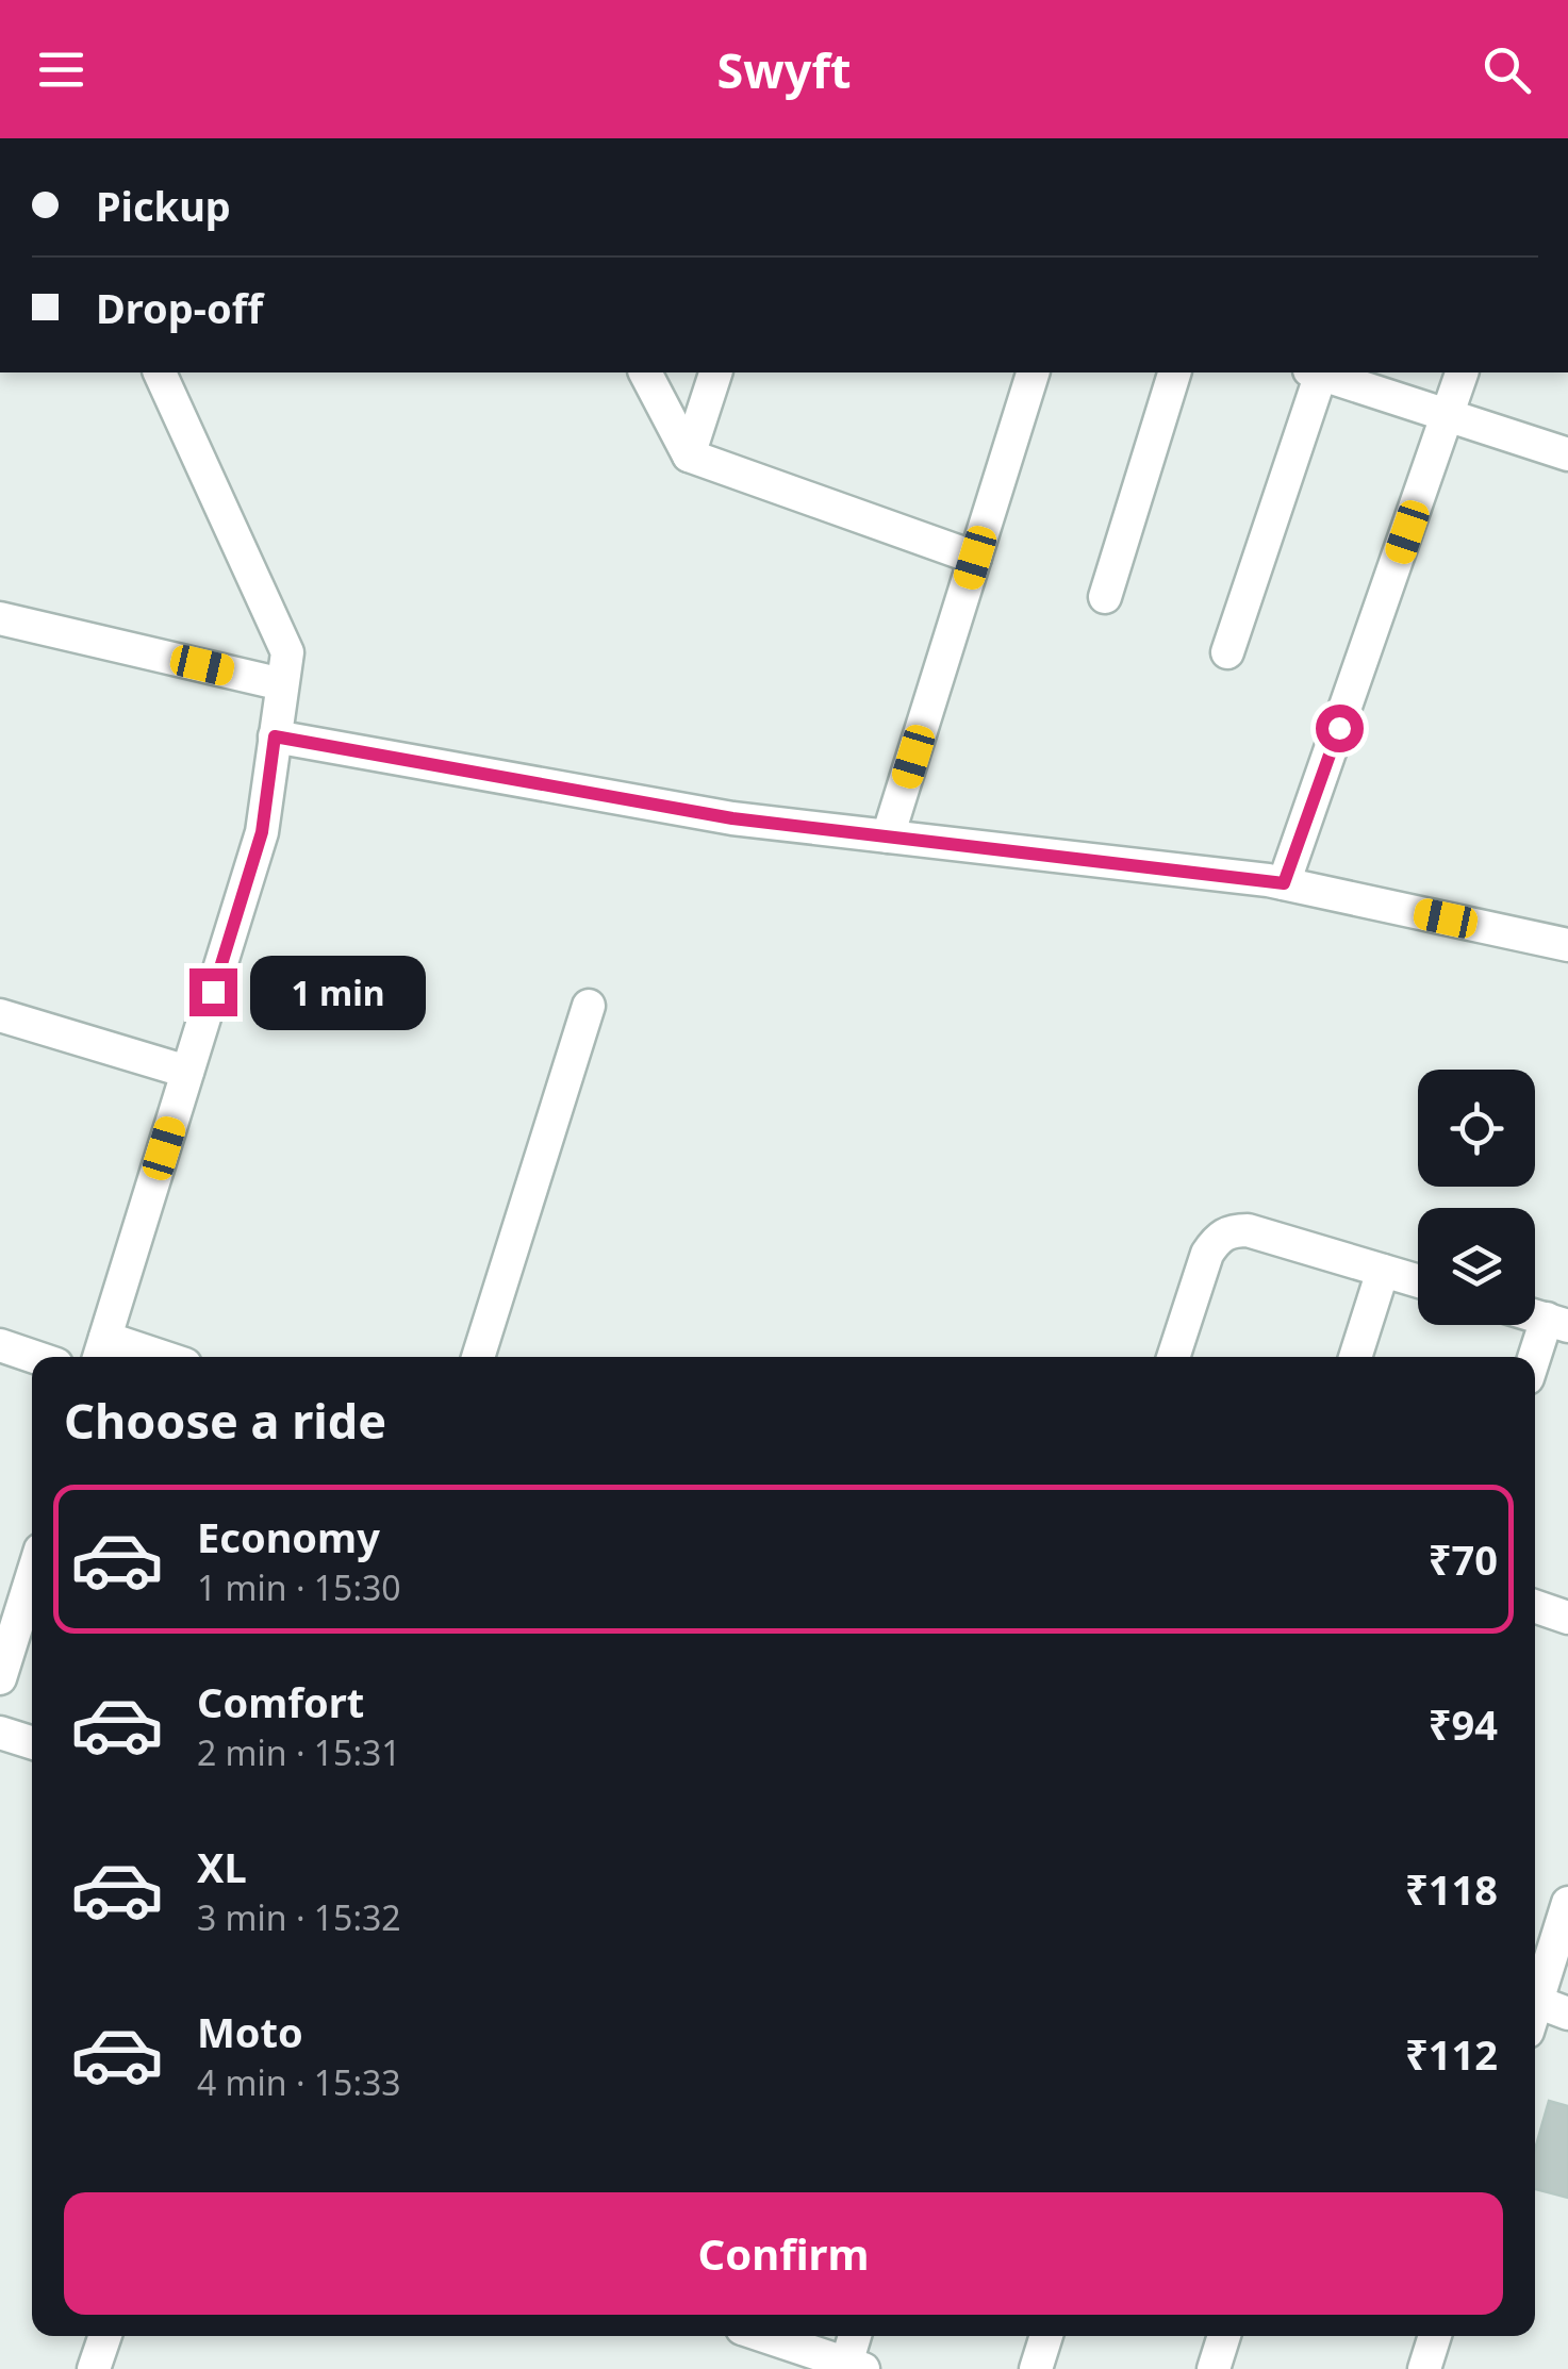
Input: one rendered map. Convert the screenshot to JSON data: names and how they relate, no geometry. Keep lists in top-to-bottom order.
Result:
{
  "page": {
    "header": "Swyft",
    "banner": ["Pickup", "Drop-off"],
    "bubble": "1 min",
    "heading": "Choose a ride",
    "list": [
      {
        "name": "Economy",
        "note": "1 min · 15:30",
        "value": "₹70"
      },
      {
        "name": "Comfort",
        "note": "2 min · 15:31",
        "value": "₹94"
      },
      {
        "name": "XL",
        "note": "3 min · 15:32",
        "value": "₹118"
      },
      {
        "name": "Moto",
        "note": "4 min · 15:33",
        "value": "₹112"
      }
    ],
    "buttons": "Confirm"
  }
}
